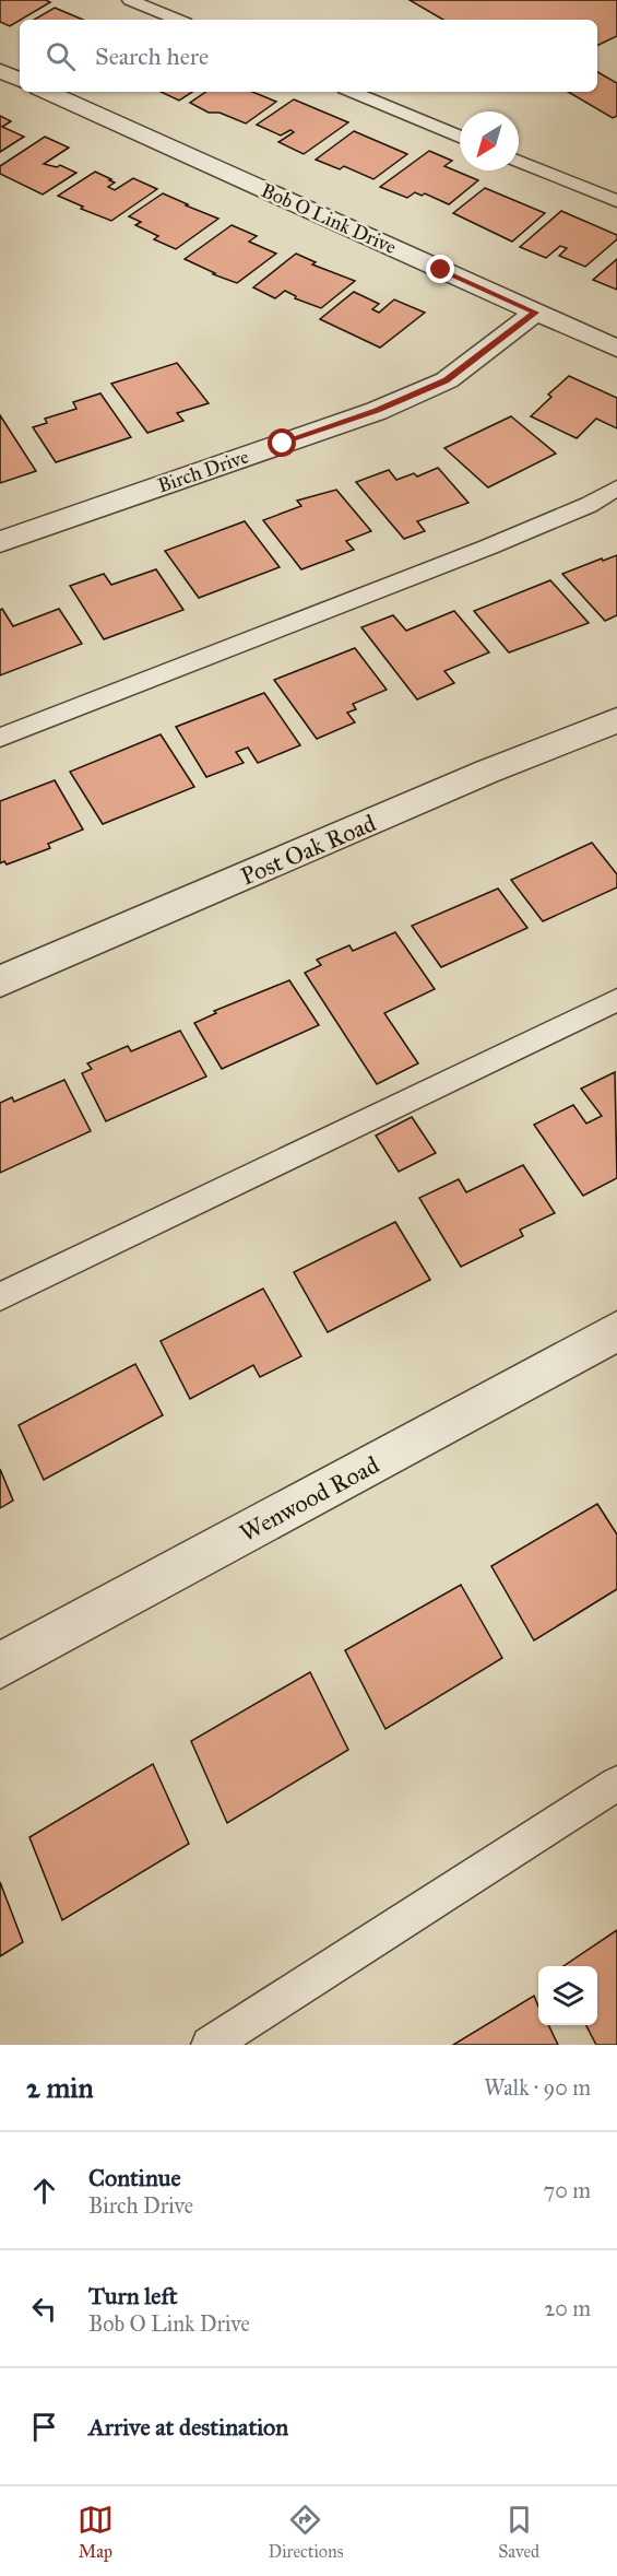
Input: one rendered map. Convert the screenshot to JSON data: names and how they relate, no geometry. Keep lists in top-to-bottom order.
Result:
{
  "streets": {
    "street": [
      "Bob O Link Drive",
      "Birch Drive",
      "Post Oak Road",
      "Wenwood Road"
    ]
  },
  "crossings": [
    ["Bob O Link Drive", "Birch Drive"]
  ],
  "north": "bottom left",
  "page": {
    "search": "Search here",
    "heading": ["2 min", "Walk · 90 m"],
    "list": [
      ["Continue", "Birch Drive", "70 m"],
      ["Turn left", "Bob O Link Drive", "20 m"],
      "Arrive at destination"
    ],
    "nav": ["Map", "Directions", "Saved"]
  }
}
